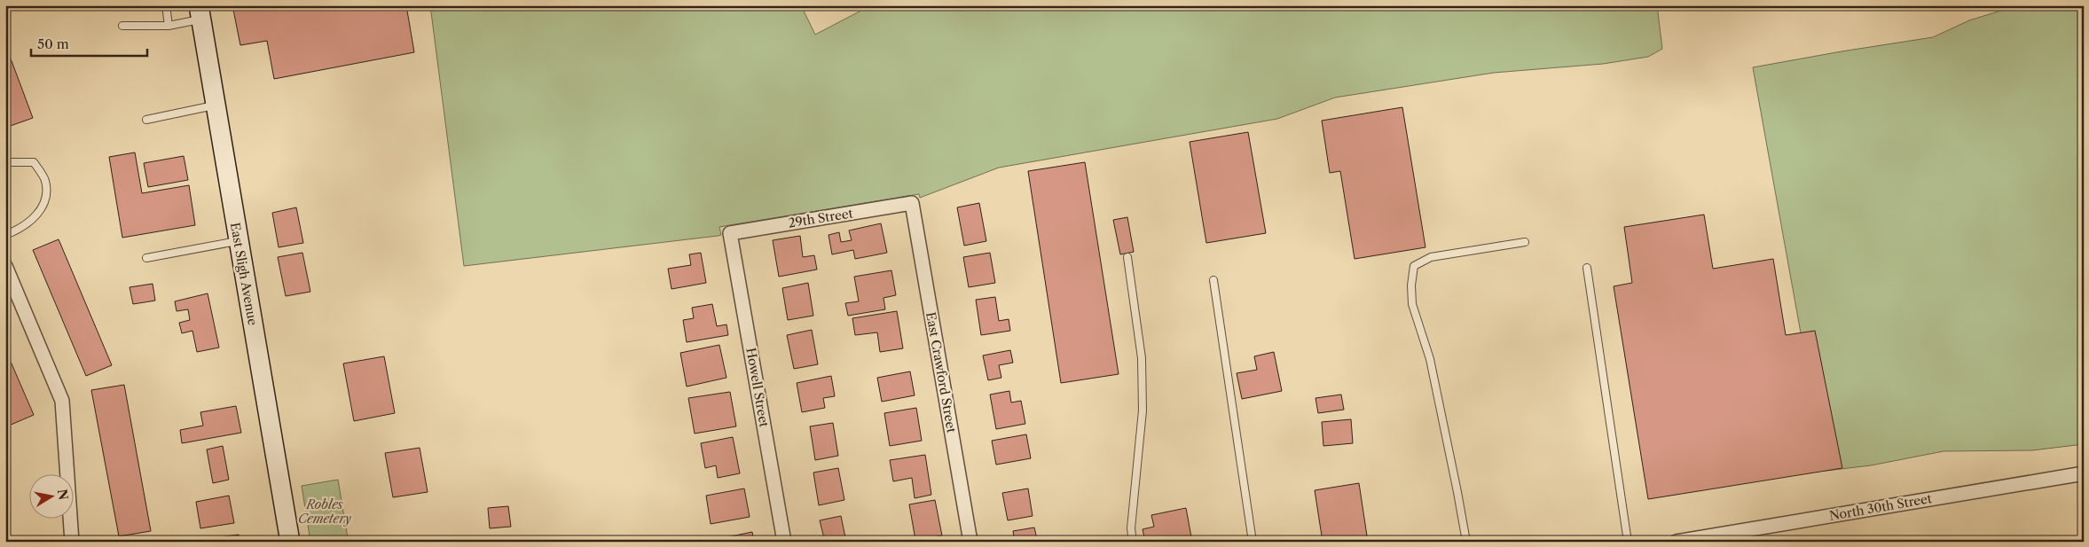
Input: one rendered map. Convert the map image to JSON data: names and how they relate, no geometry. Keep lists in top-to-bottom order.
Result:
{
  "streets": {
    "street": [
      "29th Street",
      "East Sligh Avenue",
      "East Crawford Street",
      "Howell Street",
      "North 30th Street"
    ]
  },
  "crossings": [
    ["29th Street", "East Crawford Street"],
    ["29th Street", "Howell Street"]
  ],
  "parks": ["Robles Cemetery"],
  "scale_bar": "50 m",
  "north": "right"
}
